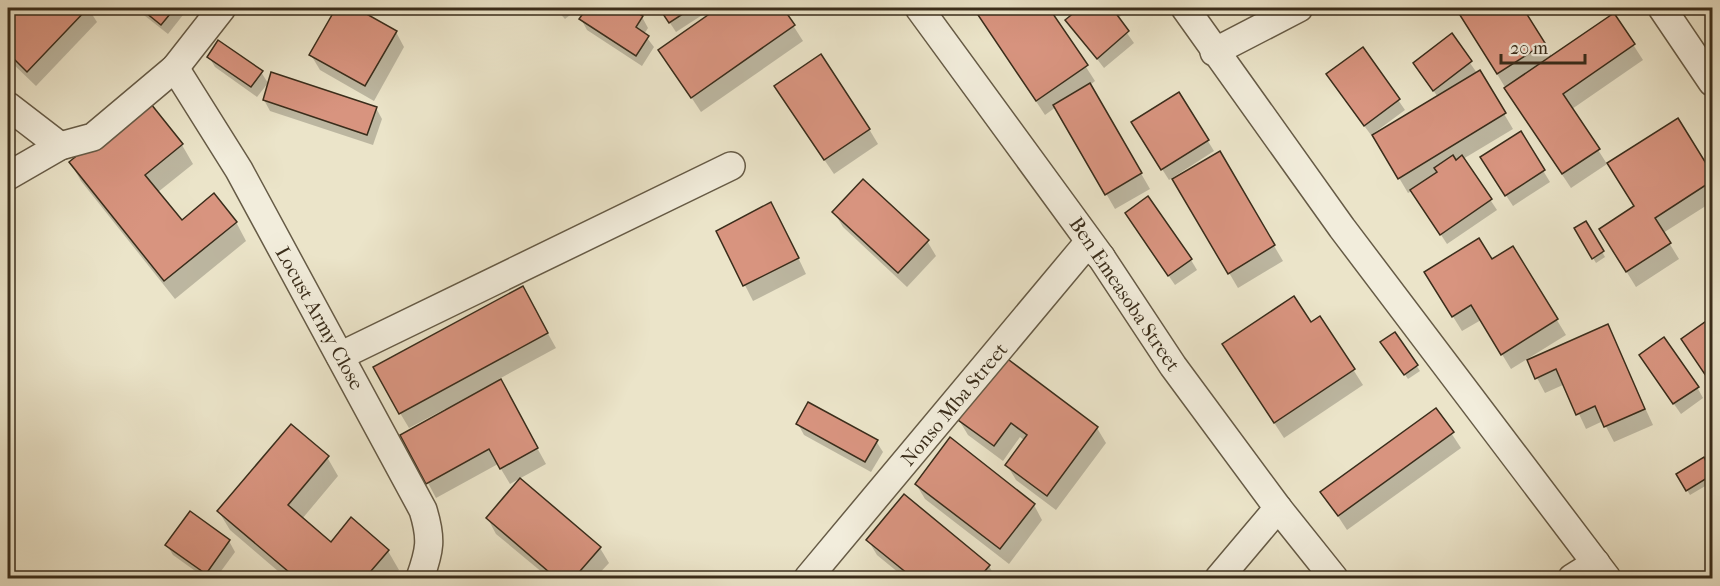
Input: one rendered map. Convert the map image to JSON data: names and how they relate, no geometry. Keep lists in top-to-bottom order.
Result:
{
  "streets": {
    "street": ["Ben Emeasoba Street", "Locust Army Close", "Nonso Mba Street"]
  },
  "crossings": [
    ["Ben Emeasoba Street", "Nonso Mba Street"]
  ],
  "scale_bar": "20 m"
}
